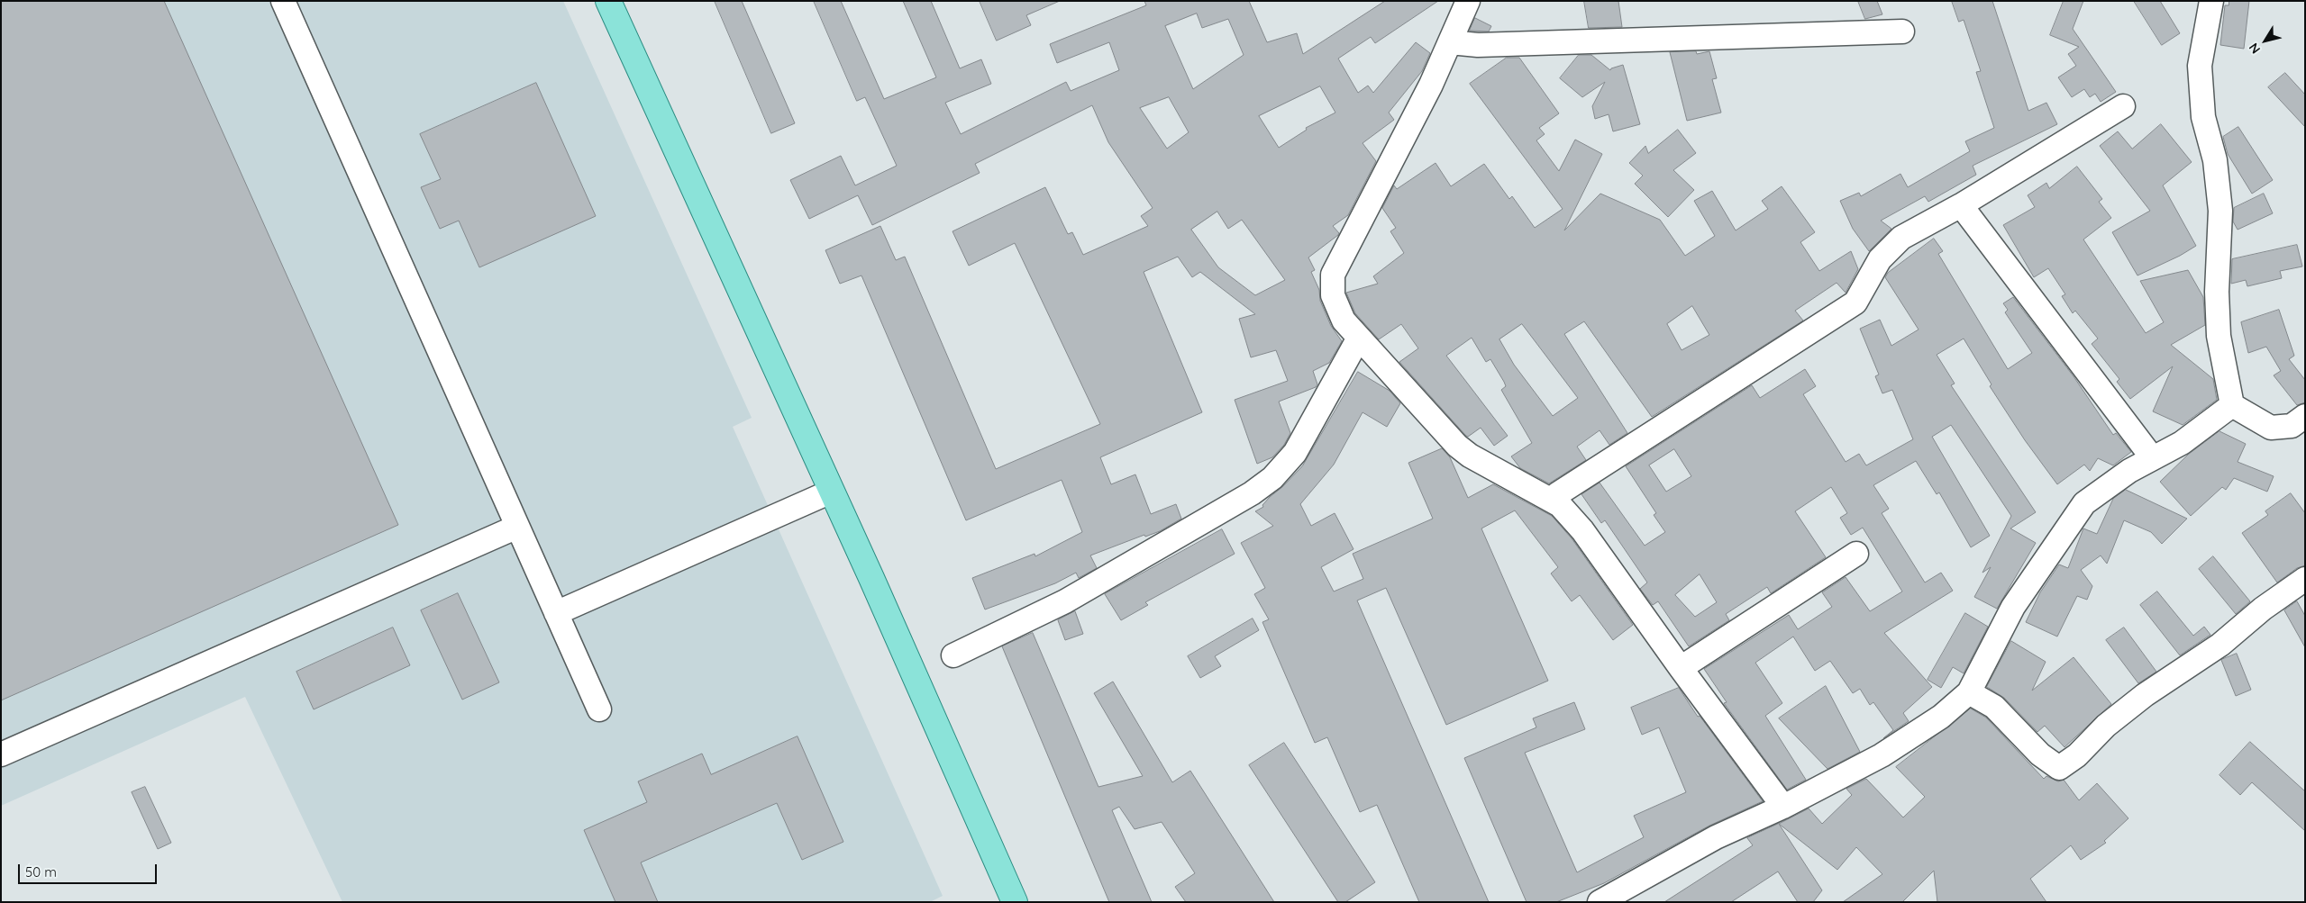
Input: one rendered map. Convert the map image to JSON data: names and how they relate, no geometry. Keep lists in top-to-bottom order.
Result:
{
  "scale_bar": "50 m",
  "north": "bottom left"
}
